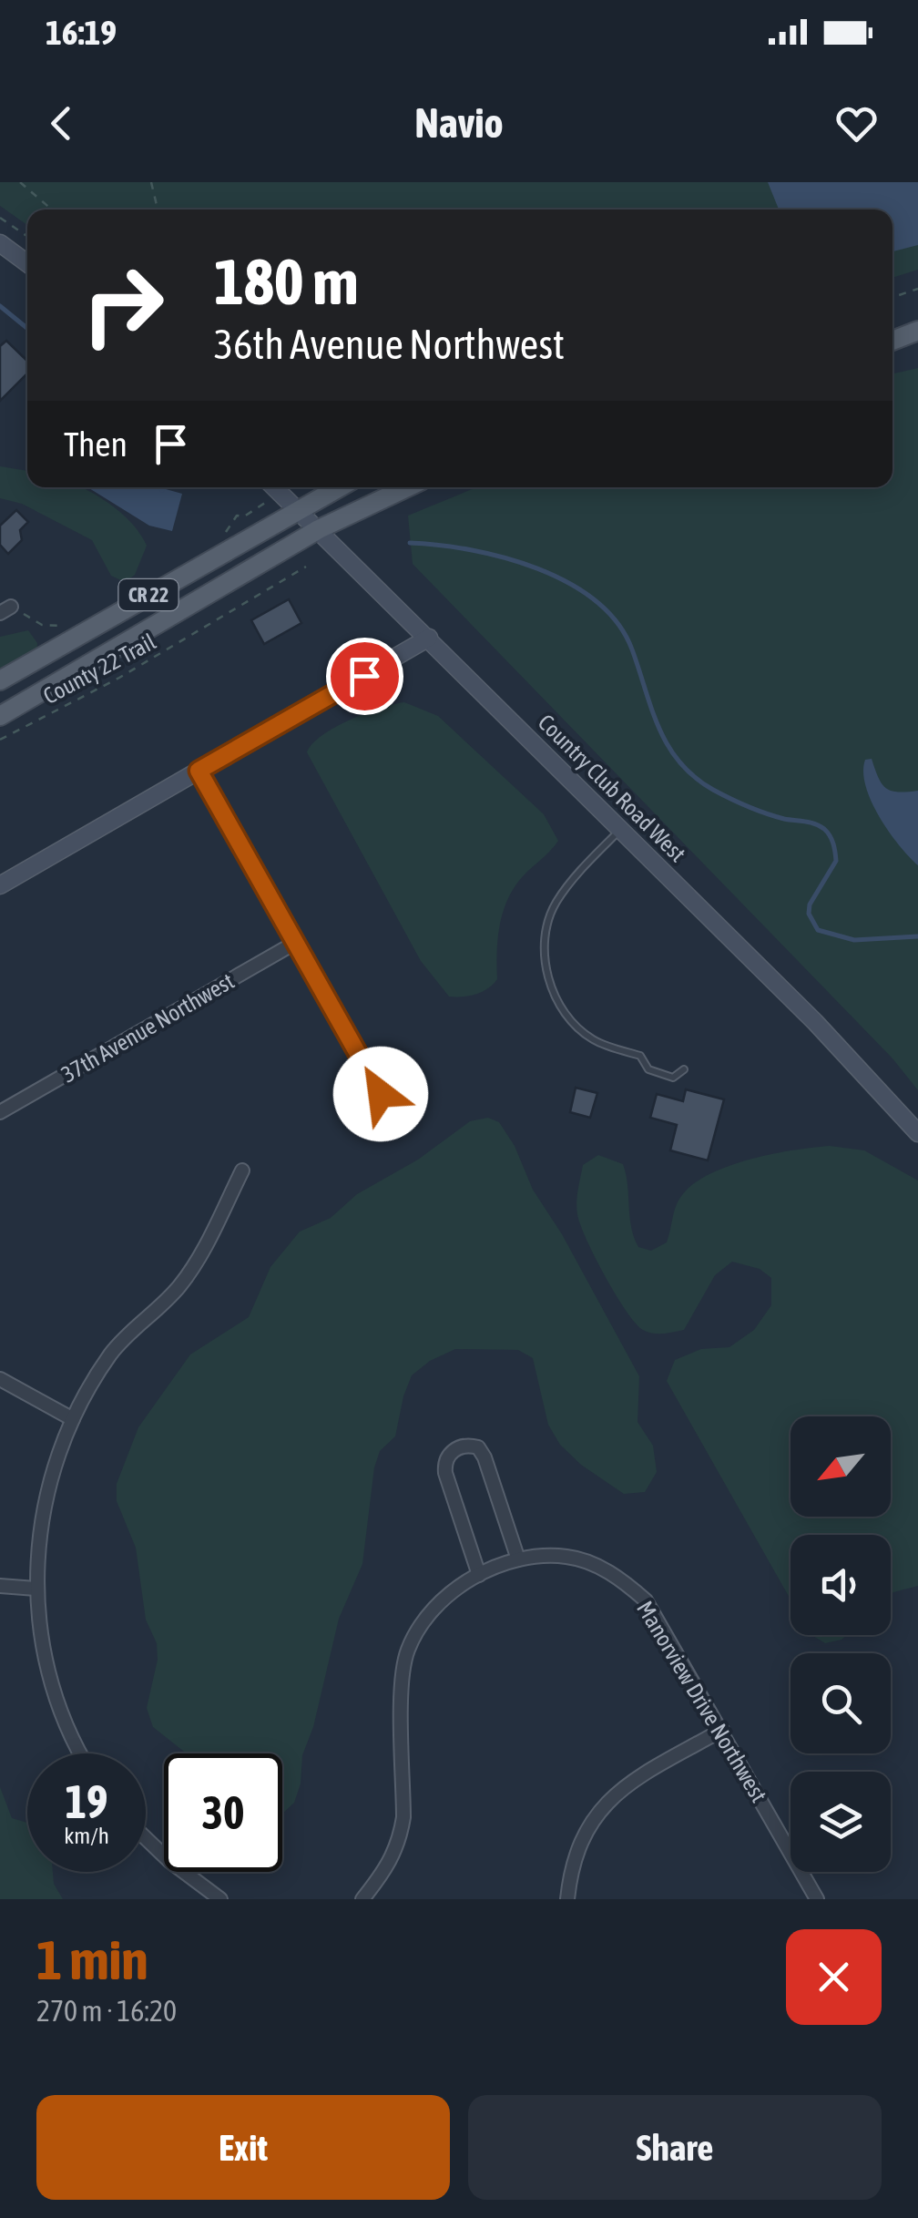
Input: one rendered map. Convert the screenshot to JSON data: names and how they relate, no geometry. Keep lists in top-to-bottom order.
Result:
{
  "streets": {
    "main road": ["CR 22", "Country Club Road West"],
    "street": ["37th Avenue Northwest", "Manorview Drive Northwest"],
    "path": ["County 22 Trail"]
  },
  "crossings": [
    ["CR 22", "Country Club Road West"]
  ],
  "north": "bottom left",
  "page": {
    "status": "16:19",
    "header": "Navio",
    "turn": ["180 m", "36th Avenue Northwest"],
    "then": "Then",
    "speed": "19 km/h",
    "limit": "30",
    "heading": ["1 min", "270 m · 16:20"],
    "buttons": ["Exit", "Share"]
  }
}
